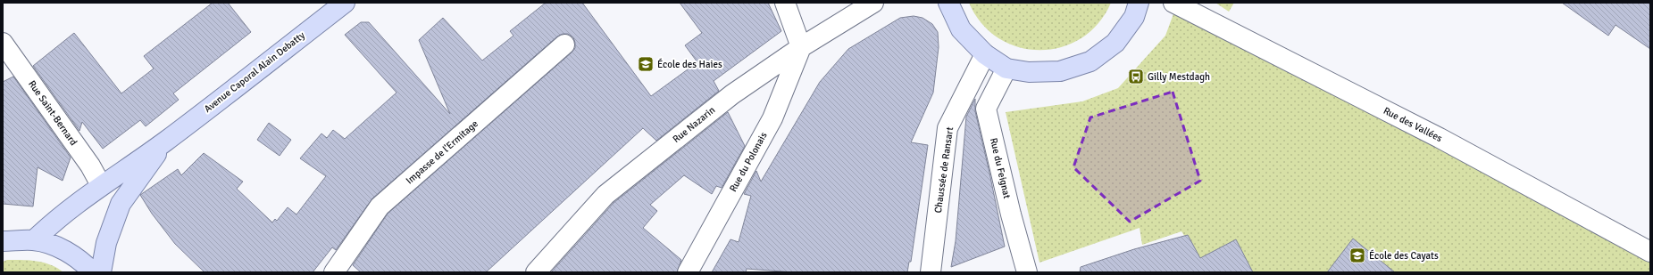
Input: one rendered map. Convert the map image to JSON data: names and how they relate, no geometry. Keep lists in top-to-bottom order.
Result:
{
  "streets": {
    "main road": ["Avenue Caporal Alain Debatty"],
    "street": [
      "Rue Saint-Bernard",
      "Rue Nazarin",
      "Rue des Vallées",
      "Impasse de l'Ermitage",
      "Rue du Polonais",
      "Rue du Feignat",
      "Chaussée de Ransart"
    ]
  },
  "crossings": [
    ["Rue Nazarin", "Rue du Polonais"]
  ],
  "places": {
    "school or university": ["École des Haies", "École des Cayats"],
    "bus stop": ["Gilly Mestdagh"]
  }
}
